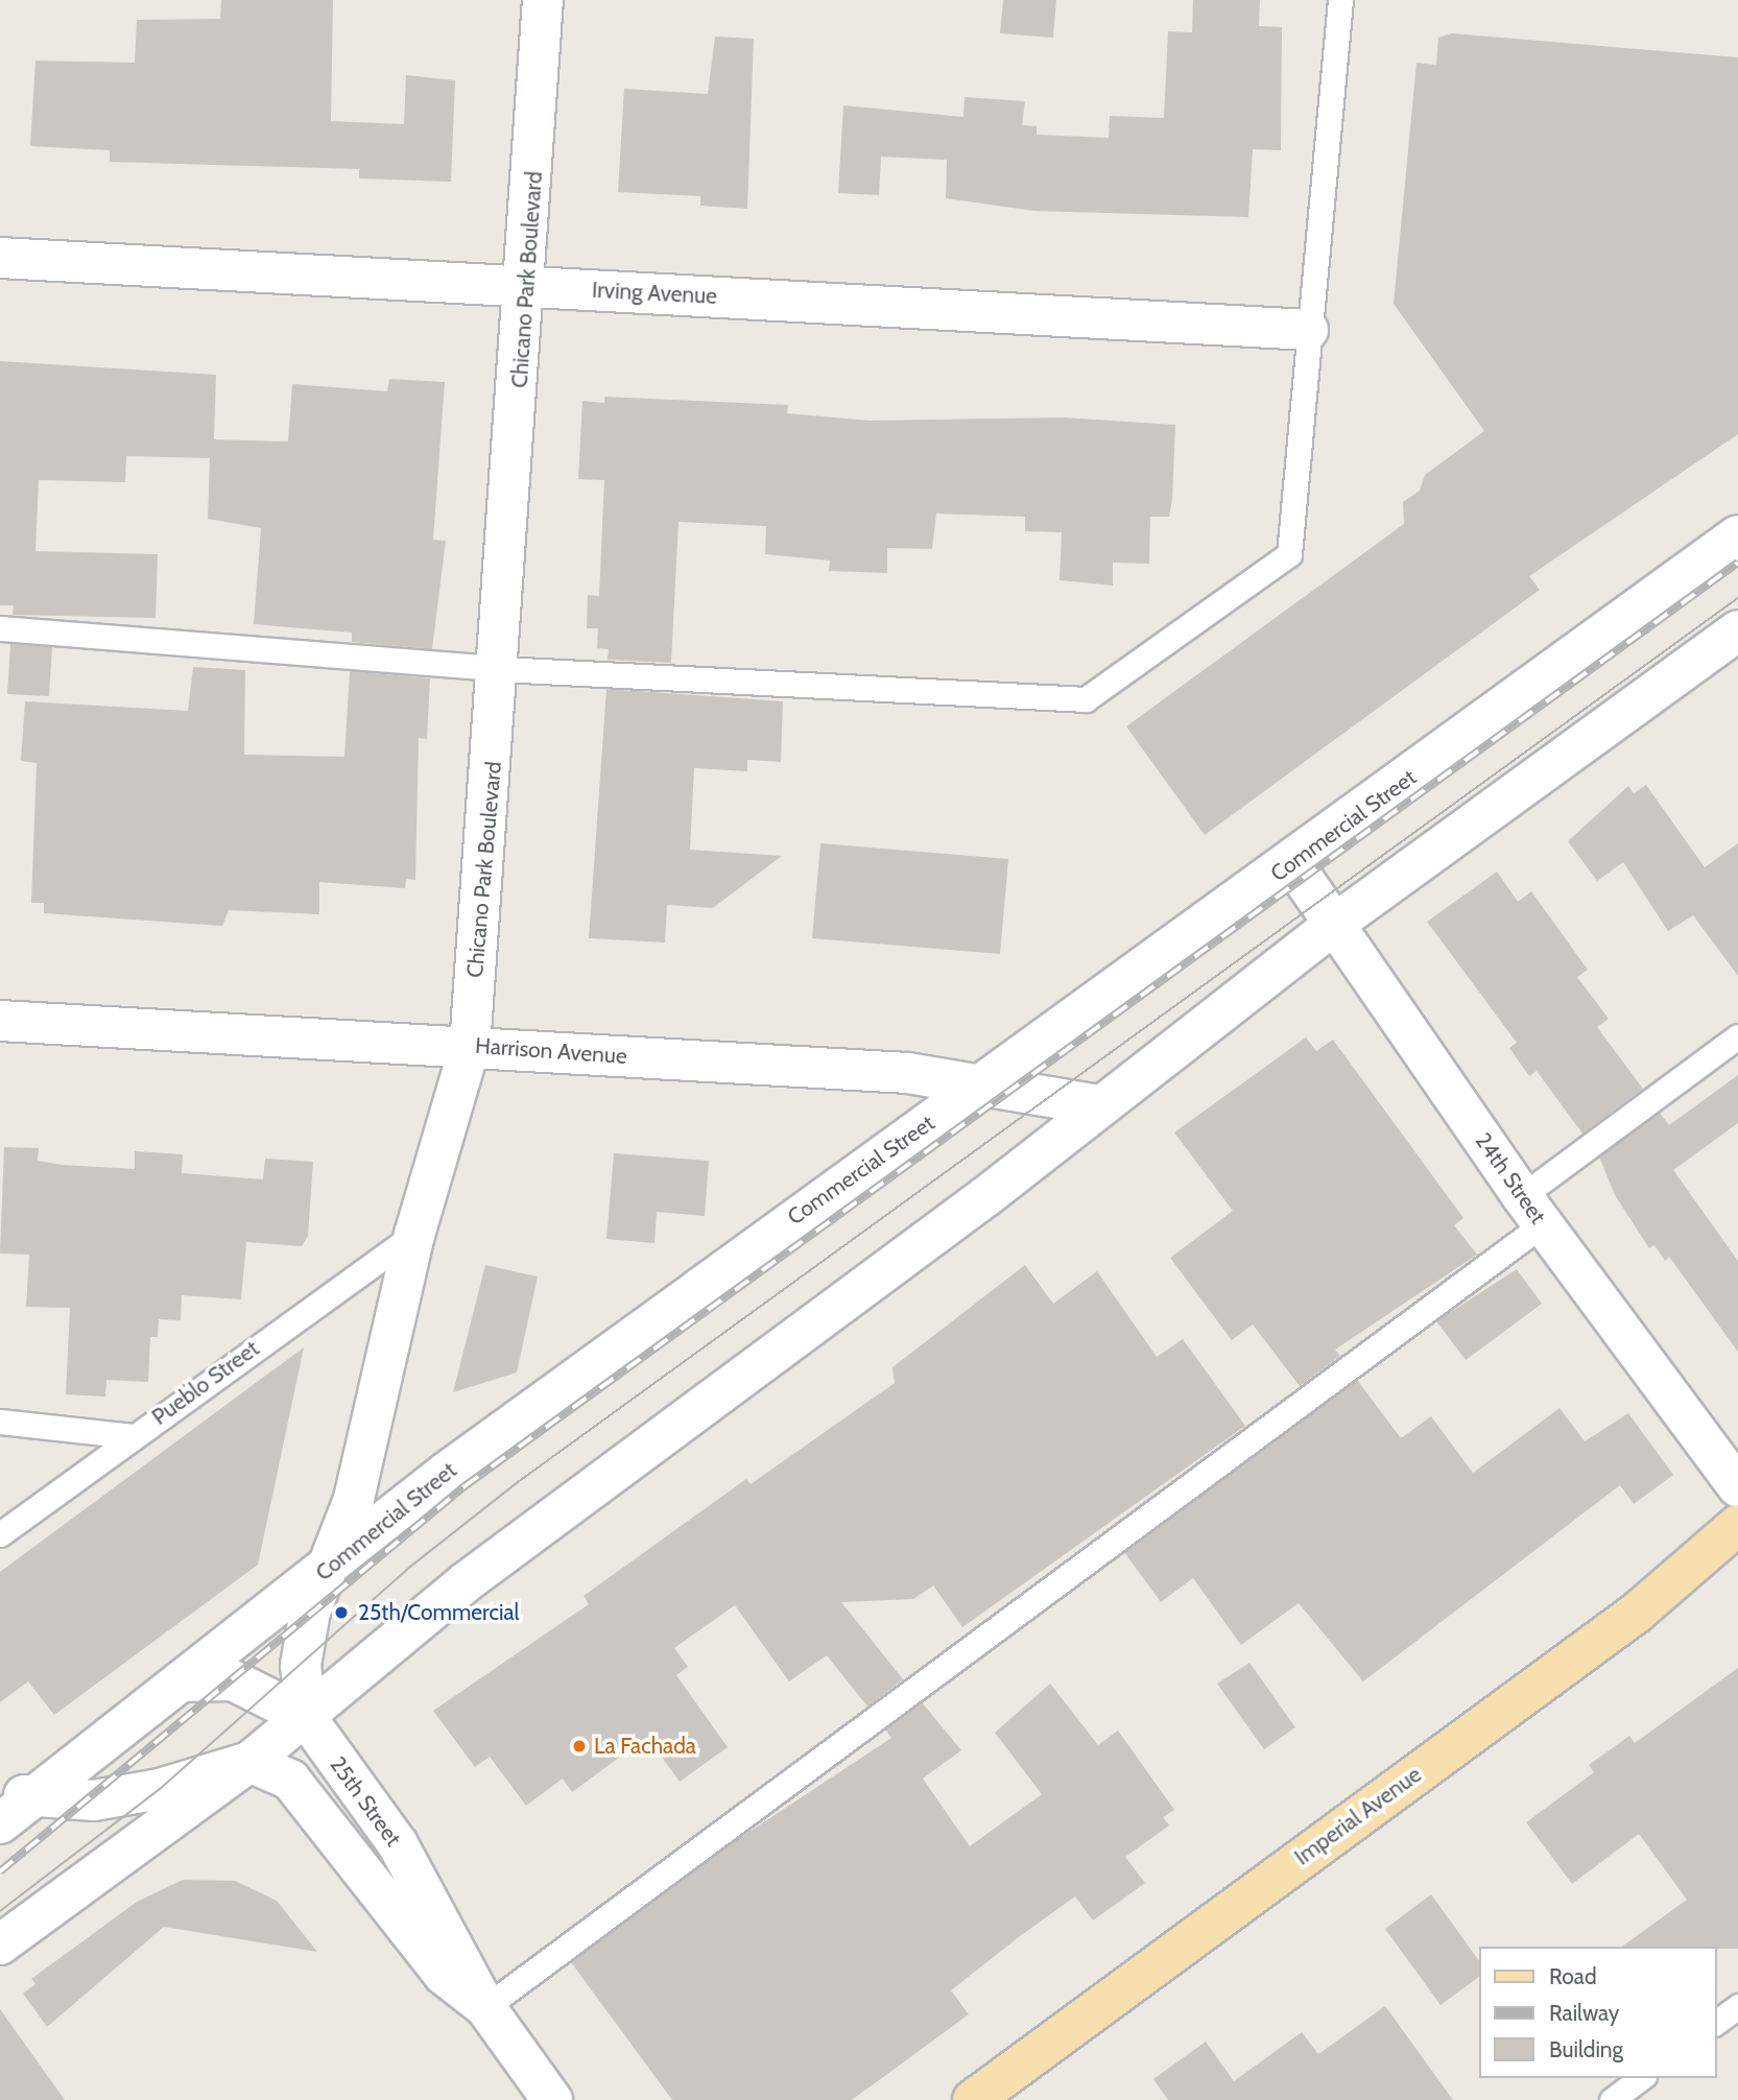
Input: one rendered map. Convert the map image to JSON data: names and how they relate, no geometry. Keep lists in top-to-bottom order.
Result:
{
  "streets": {
    "main road": [
      "Chicano Park Boulevard",
      "Irving Avenue",
      "Commercial Street",
      "Harrison Avenue",
      "24th Street",
      "25th Street",
      "Imperial Avenue"
    ],
    "lane": ["Pueblo Street"]
  },
  "crossings": [
    ["Chicano Park Boulevard", "Irving Avenue"],
    ["Chicano Park Boulevard", "Commercial Street"],
    ["Chicano Park Boulevard", "Harrison Avenue"],
    ["Chicano Park Boulevard", "Pueblo Street"],
    ["Chicano Park Boulevard", "25th Street"],
    ["Commercial Street", "Harrison Avenue"],
    ["Commercial Street", "24th Street"],
    ["Commercial Street", "25th Street"]
  ],
  "places": ["25th/Commercial", "La Fachada"],
  "legend": ["Road", "Railway", "Building"]
}
